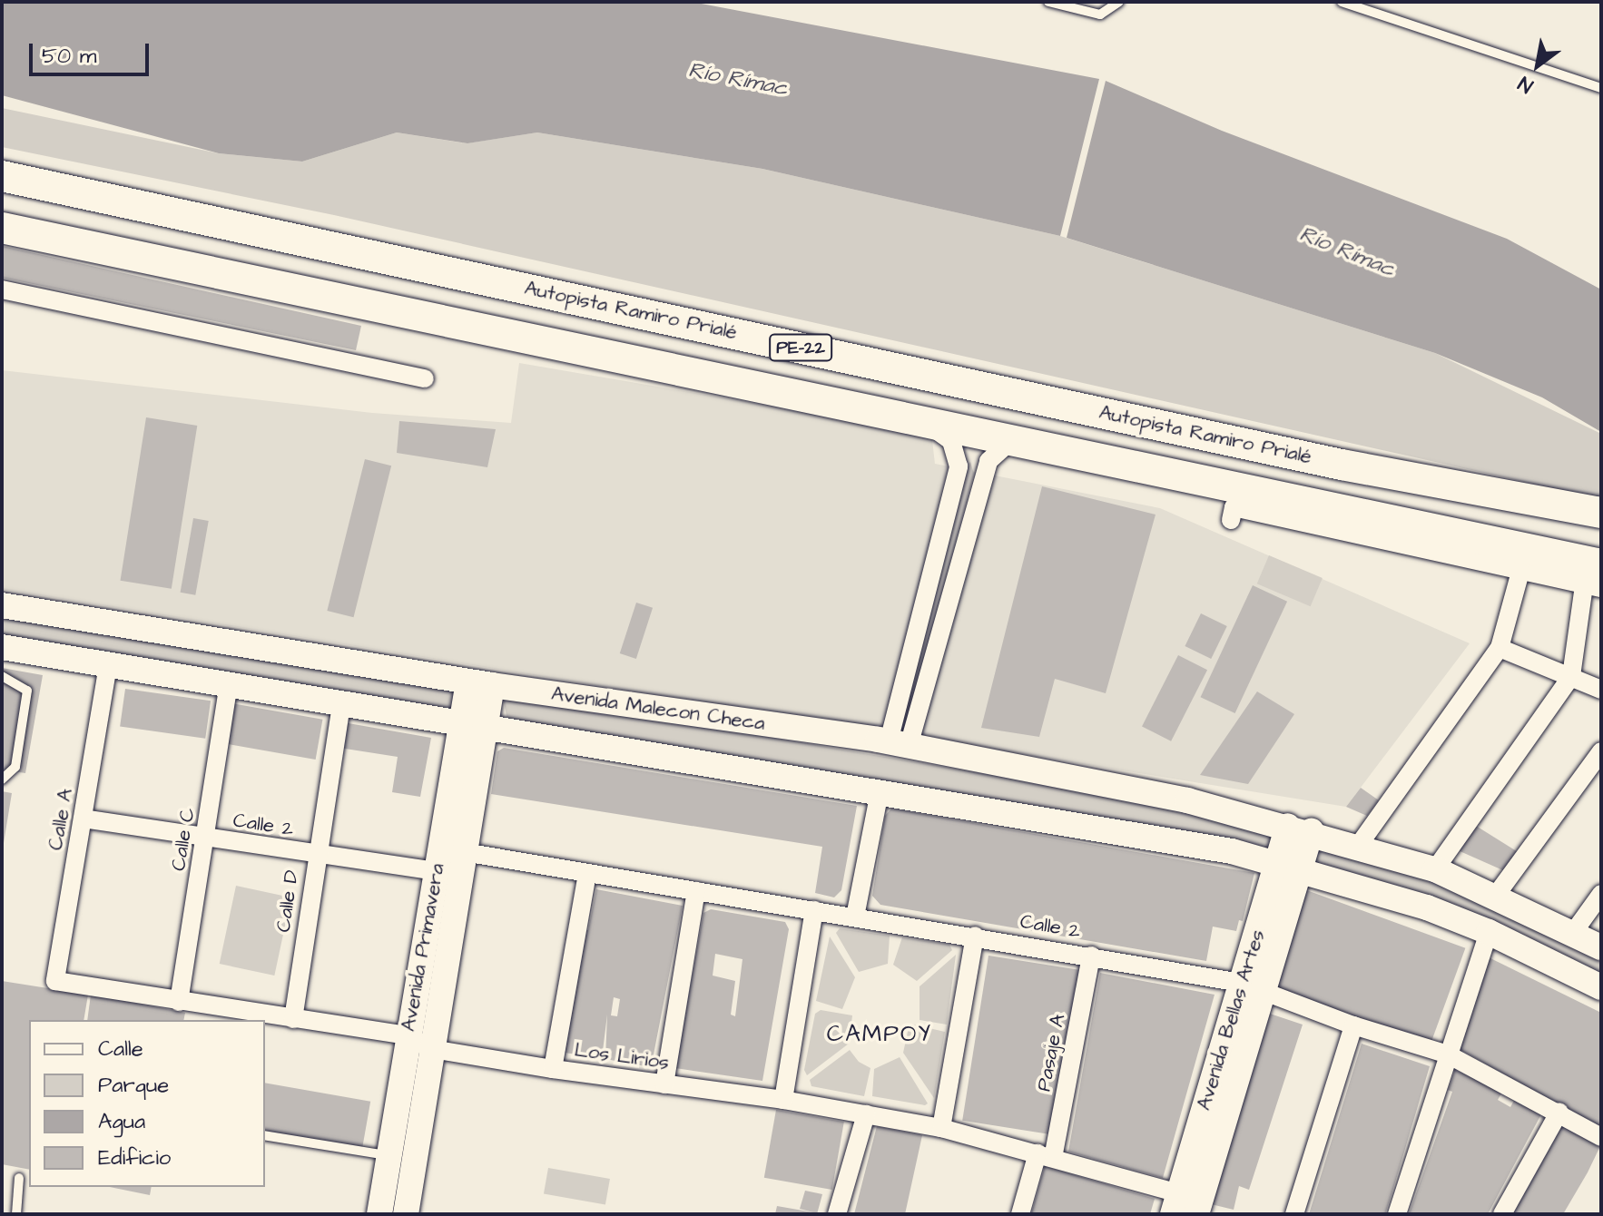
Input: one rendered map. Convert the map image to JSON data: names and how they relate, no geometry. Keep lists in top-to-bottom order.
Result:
{
  "streets": {
    "highway": ["Autopista Ramiro Prialé", "PE-22"],
    "main road": ["Avenida Malecon Checa", "Avenida Primavera", "Avenida Bellas Artes"],
    "street": [
      "Calle A",
      "Calle 2",
      "Calle C",
      "Calle D",
      "Pasaje A",
      "Los Lirios"
    ]
  },
  "crossings": [
    ["Avenida Malecon Checa", "Avenida Primavera"],
    ["Avenida Malecon Checa", "Avenida Bellas Artes"],
    ["Calle A", "Calle 2"],
    ["Calle A", "Los Lirios"],
    ["Calle 2", "Calle C"],
    ["Calle 2", "Calle D"],
    ["Calle 2", "Avenida Primavera"],
    ["Calle 2", "Avenida Bellas Artes"],
    ["Calle 2", "Pasaje A"],
    ["Calle C", "Los Lirios"],
    ["Calle D", "Los Lirios"],
    ["Avenida Primavera", "Los Lirios"],
    ["Avenida Bellas Artes", "Los Lirios"],
    ["Pasaje A", "Los Lirios"]
  ],
  "districts": ["CAMPOY"],
  "water": ["Río Rímac"],
  "legend": [
    "Calle",
    "Parque",
    "Agua",
    "Edificio"
  ],
  "scale_bar": "50 m",
  "north": "bottom left"
}
